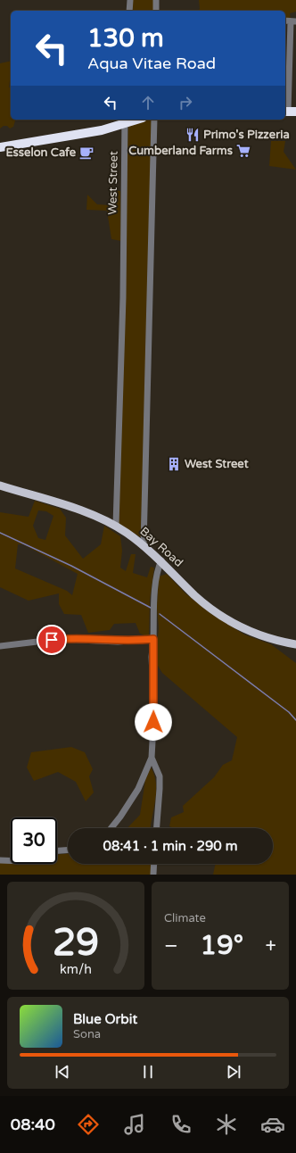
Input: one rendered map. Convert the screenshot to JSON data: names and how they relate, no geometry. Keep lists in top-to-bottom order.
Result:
{
  "streets": {
    "main road": ["Bay Road"],
    "street": ["West Street"]
  },
  "crossings": [
    ["West Street", "Bay Road"]
  ],
  "places": {
    "restaurant": ["Primo's Pizzeria"],
    "supermarket": ["Cumberland Farms"],
    "cafe": ["Esselon Cafe"],
    "building": ["West Street"]
  },
  "page": {
    "turn": ["130 m", "Aqua Vitae Road"],
    "limit": "30",
    "trip": "08:41 · 1 min · 290 m",
    "tile": "Climate",
    "heat": ["−", "19°", "+"],
    "song": ["Blue Orbit", "Sona"],
    "tabs": "08:40",
    "gauge": ["29", "km/h"]
  }
}
